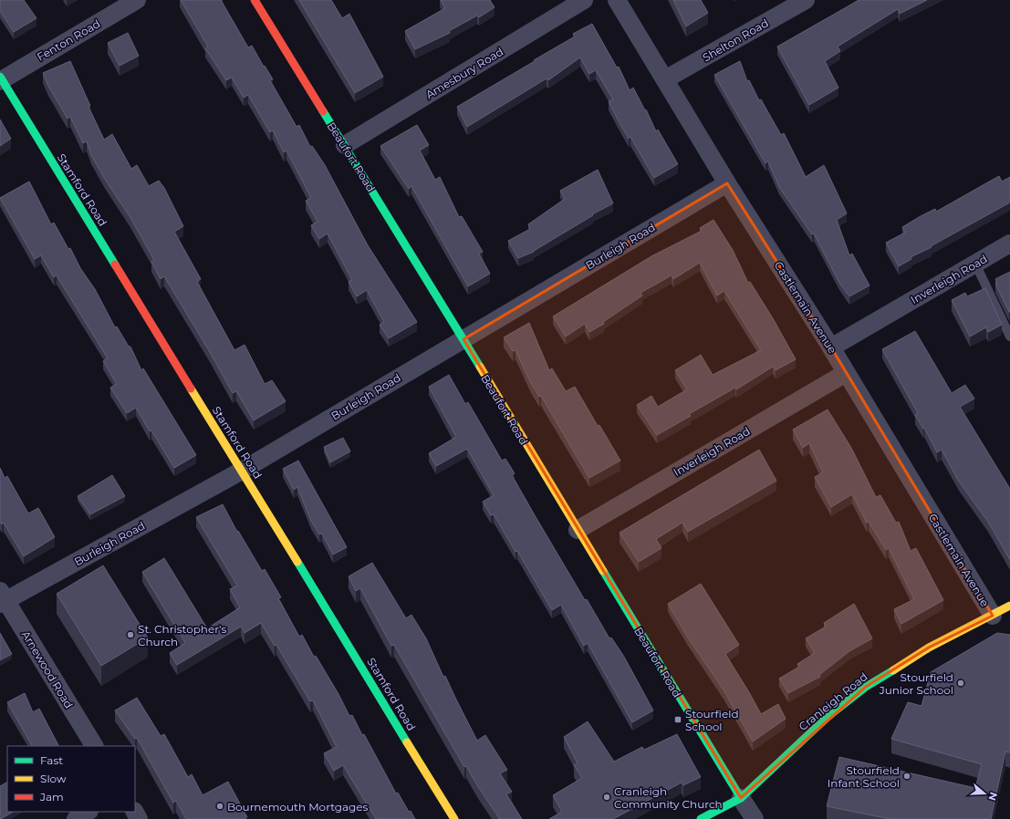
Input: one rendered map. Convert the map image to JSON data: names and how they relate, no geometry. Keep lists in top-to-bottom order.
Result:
{
  "streets": {
    "street": [
      "Fenton Road",
      "Shelton Road",
      "Amesbury Road",
      "Beaufort Road",
      "Stamford Road",
      "Burleigh Road",
      "Inverleigh Road",
      "Castlemain Avenue",
      "Arnewood Road",
      "Cranleigh Road"
    ]
  },
  "crossings": [
    ["Fenton Road", "Stamford Road"],
    ["Shelton Road", "Castlemain Avenue"],
    ["Amesbury Road", "Beaufort Road"],
    ["Beaufort Road", "Burleigh Road"],
    ["Beaufort Road", "Inverleigh Road"],
    ["Beaufort Road", "Cranleigh Road"],
    ["Stamford Road", "Burleigh Road"],
    ["Burleigh Road", "Castlemain Avenue"],
    ["Burleigh Road", "Arnewood Road"],
    ["Inverleigh Road", "Castlemain Avenue"],
    ["Castlemain Avenue", "Cranleigh Road"]
  ],
  "places": {
    "other": [
      "St. Christopher's Church",
      "Stourfield Junior School",
      "Stourfield Infant School",
      "Cranleigh Community Church",
      "Bournemouth Mortgages"
    ],
    "transit": ["Stourfield School"]
  },
  "legend": ["Fast", "Slow", "Jam"],
  "north": "right"
}
